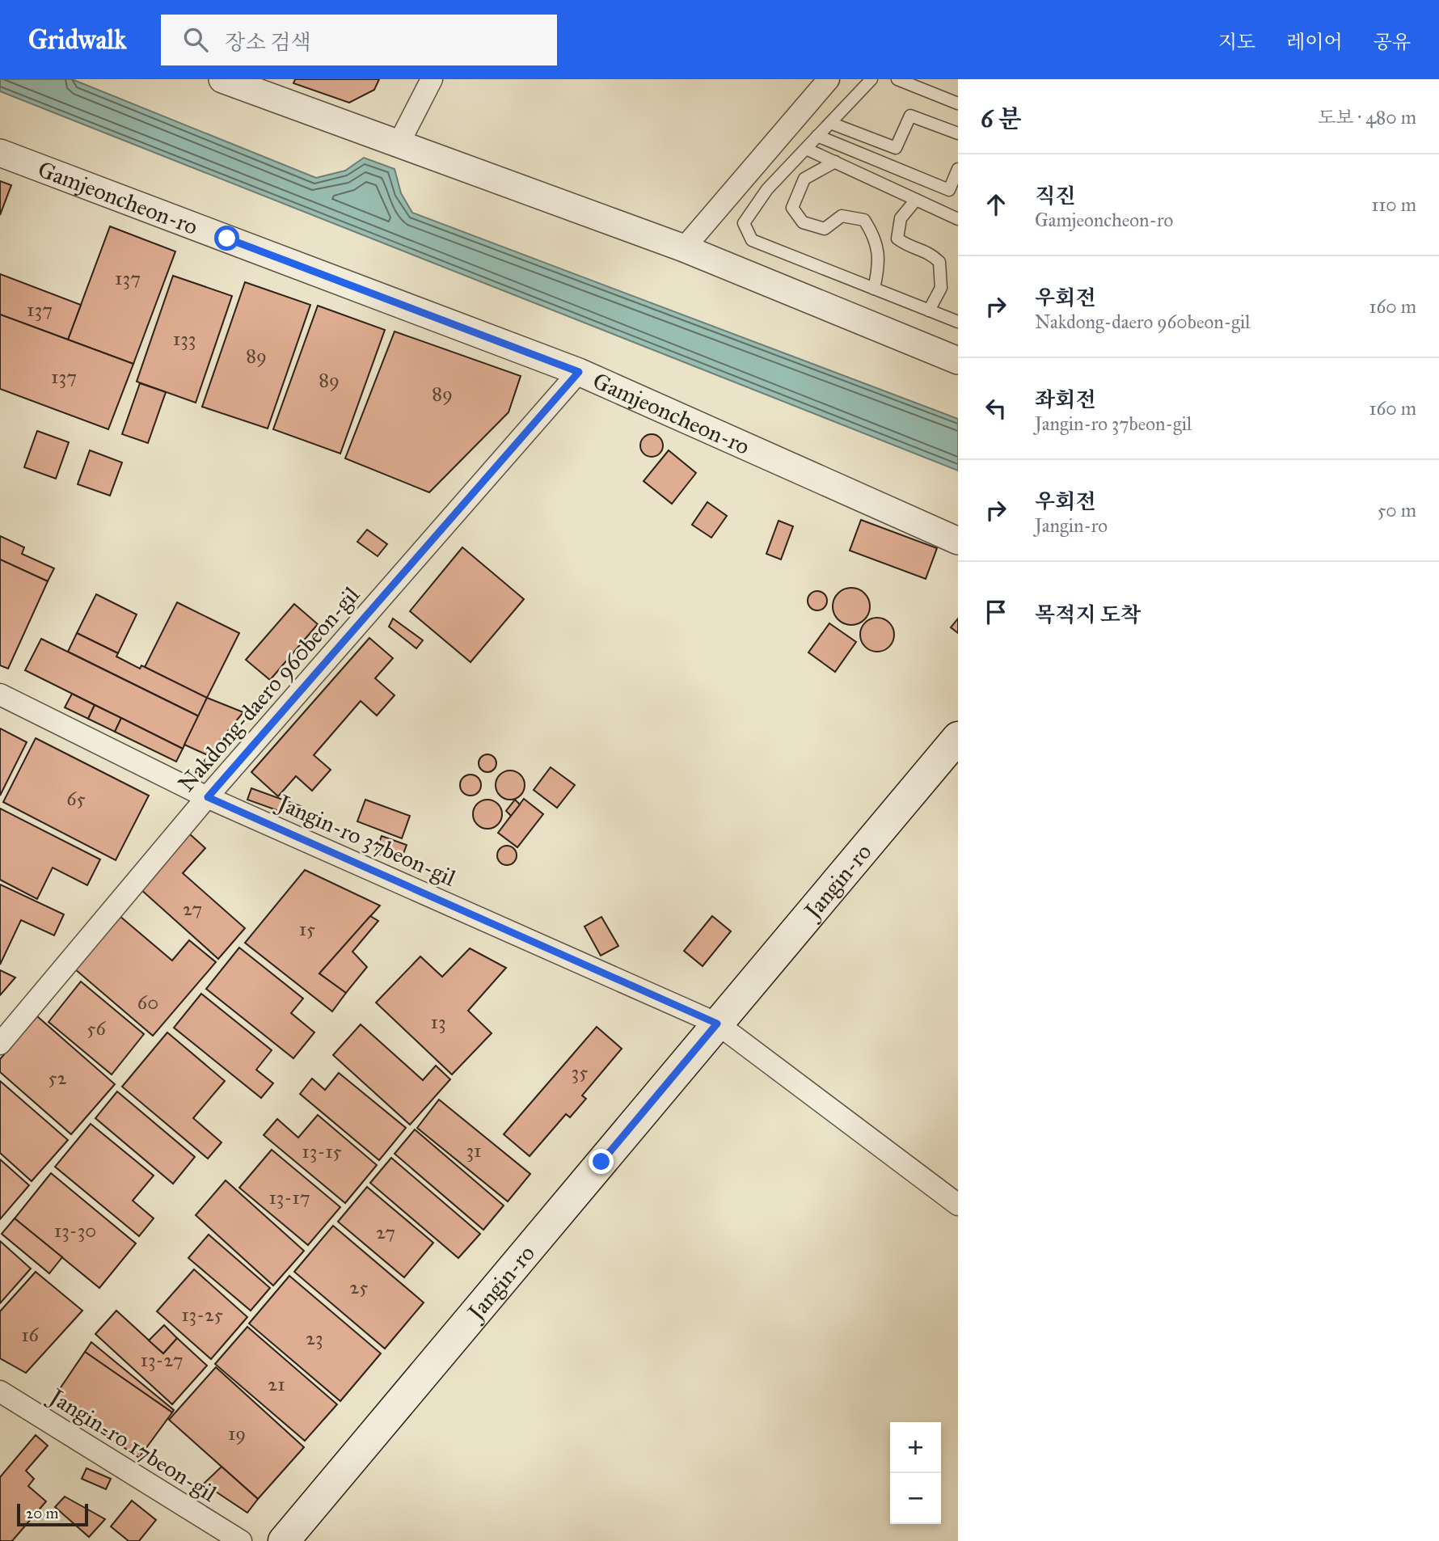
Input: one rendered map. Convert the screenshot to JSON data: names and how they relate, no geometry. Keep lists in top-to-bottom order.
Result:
{
  "streets": {
    "main road": ["Jangin-ro"],
    "street": [
      "Gamjeoncheon-ro",
      "Nakdong-daero 960beon-gil",
      "Jangin-ro 37beon-gil",
      "Jangin-ro 17beon-gil"
    ]
  },
  "crossings": [
    ["Gamjeoncheon-ro", "Nakdong-daero 960beon-gil"],
    ["Nakdong-daero 960beon-gil", "Jangin-ro 37beon-gil"],
    ["Jangin-ro 37beon-gil", "Jangin-ro"]
  ],
  "house_numbers": [
    "137",
    "137",
    "133",
    "89",
    "137",
    "89",
    "89",
    "65",
    "27",
    "15",
    "60",
    "13",
    "56",
    "35",
    "52",
    "31",
    "13-15",
    "13-17",
    "13-30",
    "27",
    "25",
    "13-25",
    "16",
    "23",
    "13-27",
    "21",
    "19"
  ],
  "scale_bar": "20 m",
  "page": {
    "header": "Gridwalk",
    "search": "장소 검색",
    "nav": ["지도", "레이어", "공유"],
    "heading": ["6 분", "도보 · 480 m"],
    "list": [
      ["직진", "Gamjeoncheon-ro", "110 m"],
      ["우회전", "Nakdong-daero 960beon-gil", "160 m"],
      ["좌회전", "Jangin-ro 37beon-gil", "160 m"],
      ["우회전", "Jangin-ro", "50 m"],
      "목적지 도착"
    ],
    "map_buttons": ["+", "−"],
    "scale": "20 m"
  }
}
